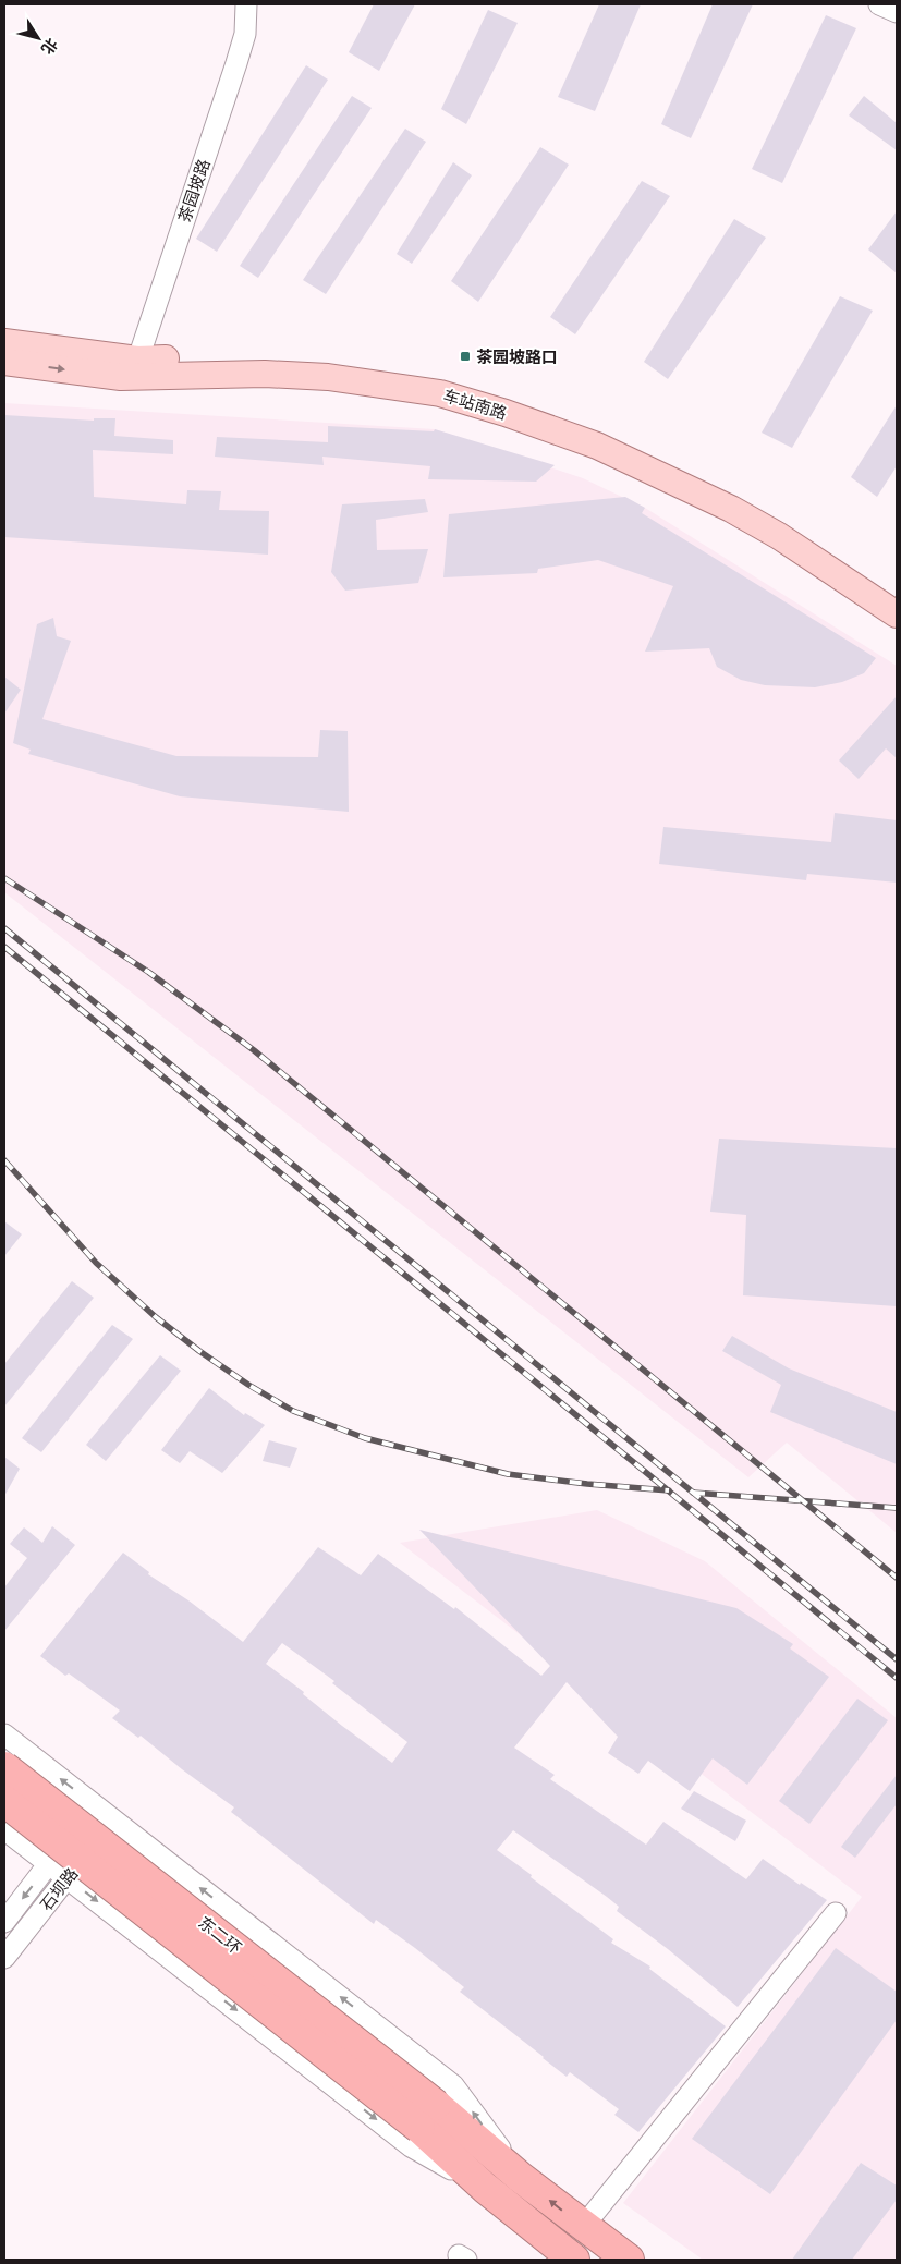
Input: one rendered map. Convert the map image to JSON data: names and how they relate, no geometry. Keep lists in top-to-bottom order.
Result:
{
  "streets": {
    "highway": ["东二环"],
    "main road": ["车站南路"],
    "street": ["茶园坡路", "石坝路"]
  },
  "crossings": [
    ["茶园坡路", "车站南路"]
  ],
  "places": {
    "transit": ["茶园坡路口"]
  },
  "north": "bottom right"
}
